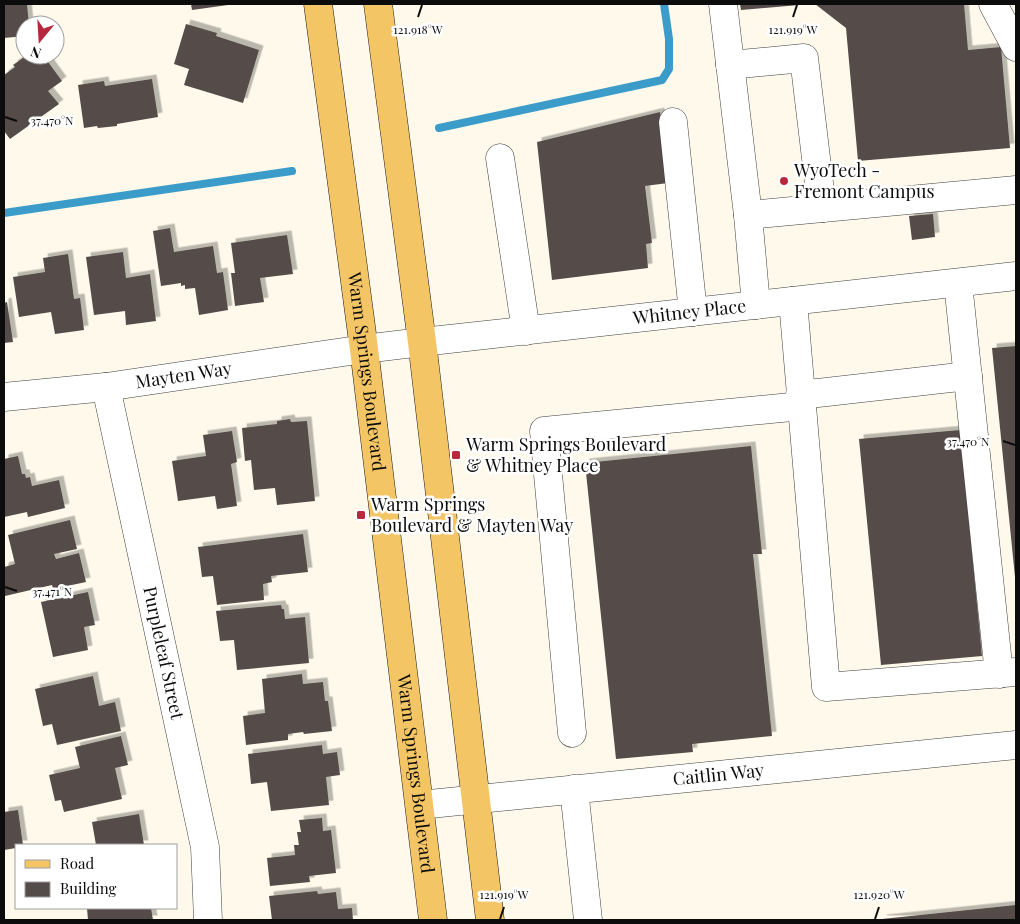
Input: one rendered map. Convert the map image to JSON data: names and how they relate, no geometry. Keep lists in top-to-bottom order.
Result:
{
  "streets": {
    "main road": ["Warm Springs Boulevard"],
    "street": [
      "Whitney Place",
      "Mayten Way",
      "Purpleleaf Street",
      "Caitlin Way"
    ]
  },
  "crossings": [
    ["Whitney Place", "Warm Springs Boulevard"],
    ["Whitney Place", "Mayten Way"],
    ["Warm Springs Boulevard", "Mayten Way"],
    ["Warm Springs Boulevard", "Caitlin Way"],
    ["Mayten Way", "Purpleleaf Street"]
  ],
  "places": {
    "other": ["WyoTech - Fremont Campus"],
    "transit": ["Warm Springs Boulevard & Whitney Place", "Warm Springs Boulevard & Mayten Way"]
  },
  "legend": ["Road", "Building"],
  "north": "bottom",
  "coordinates": [
    "121.918°W",
    "121.919°W",
    "37.470°N",
    "37.471°N",
    "121.920°W"
  ]
}
